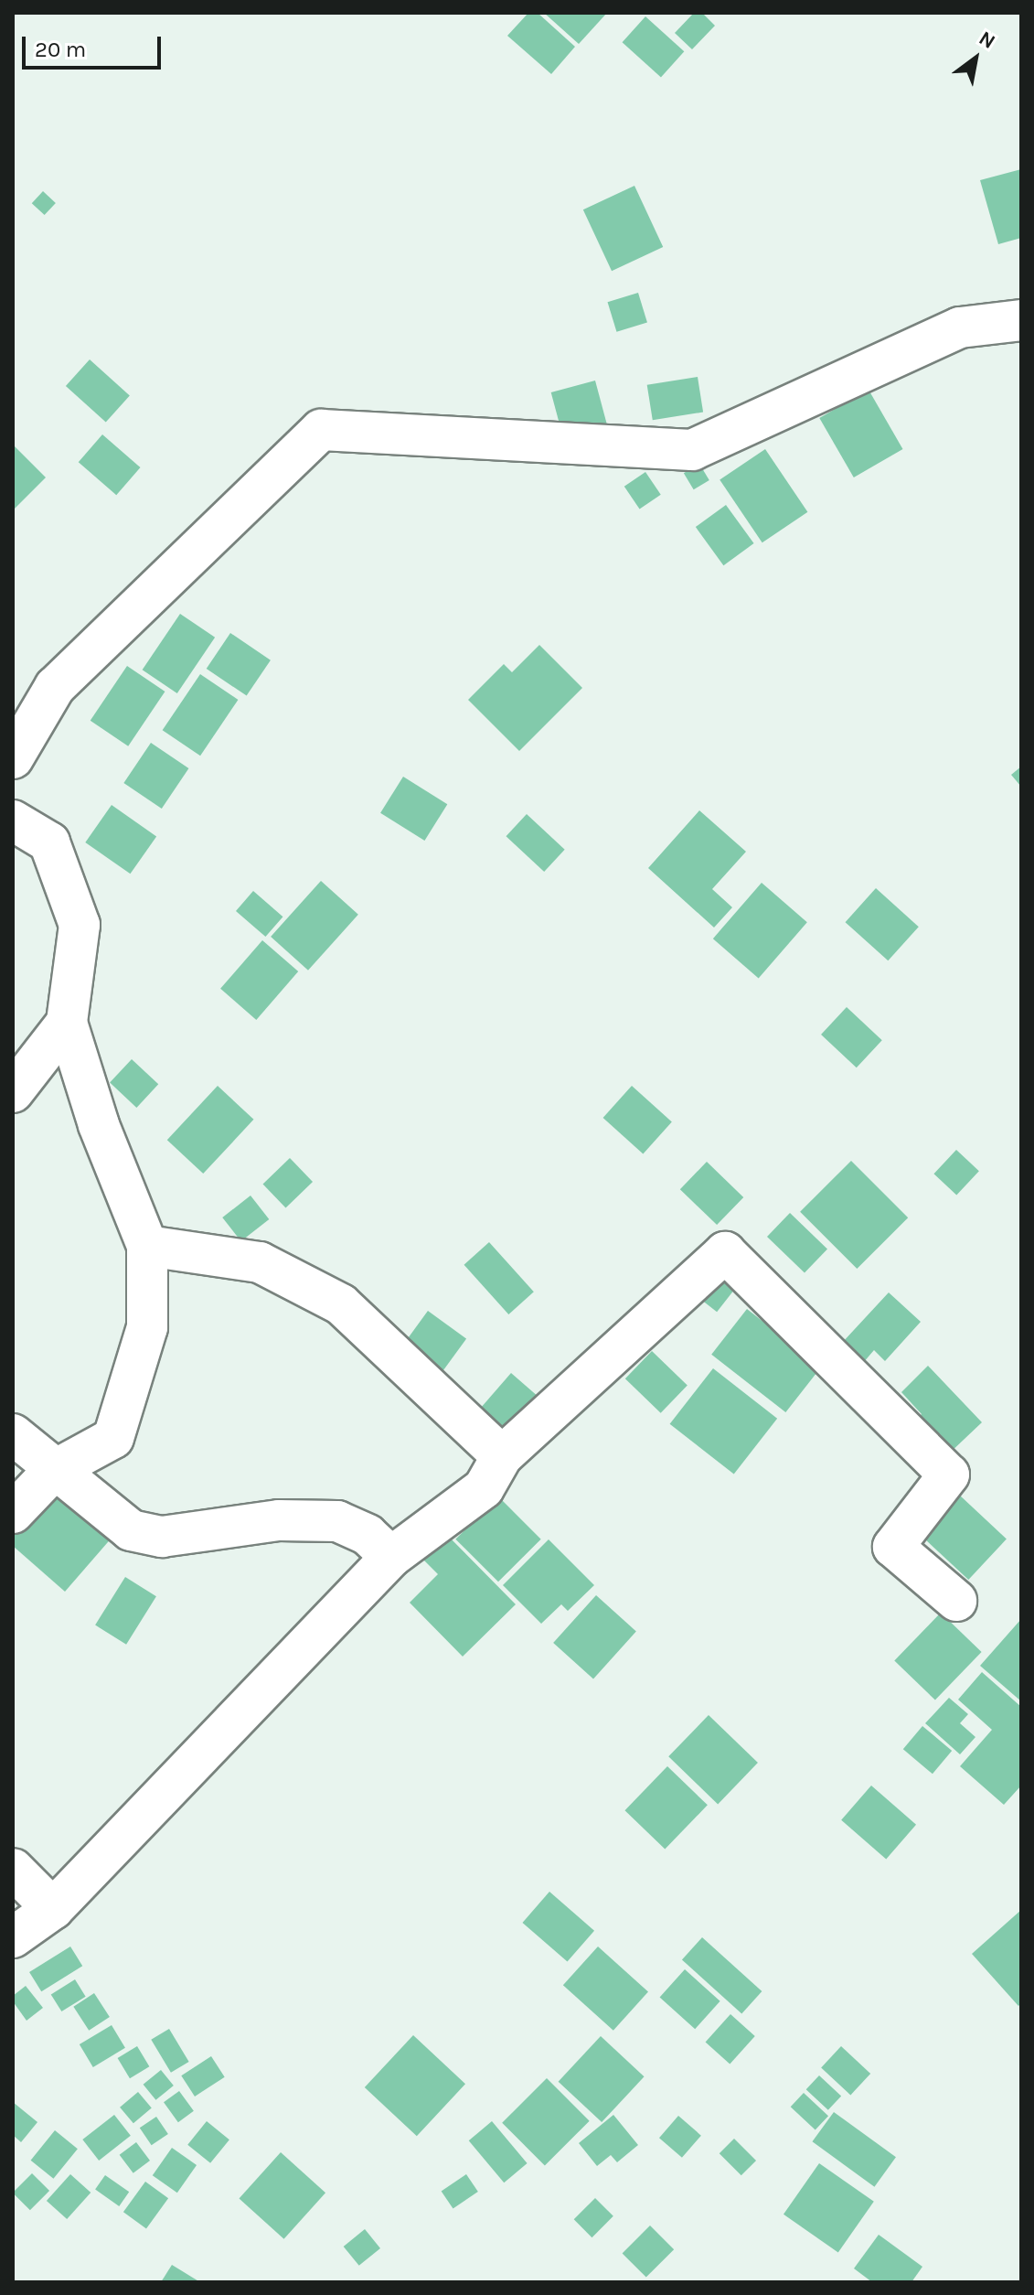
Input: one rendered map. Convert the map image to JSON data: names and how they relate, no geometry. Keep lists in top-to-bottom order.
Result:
{
  "scale_bar": "20 m",
  "north": "top right"
}
